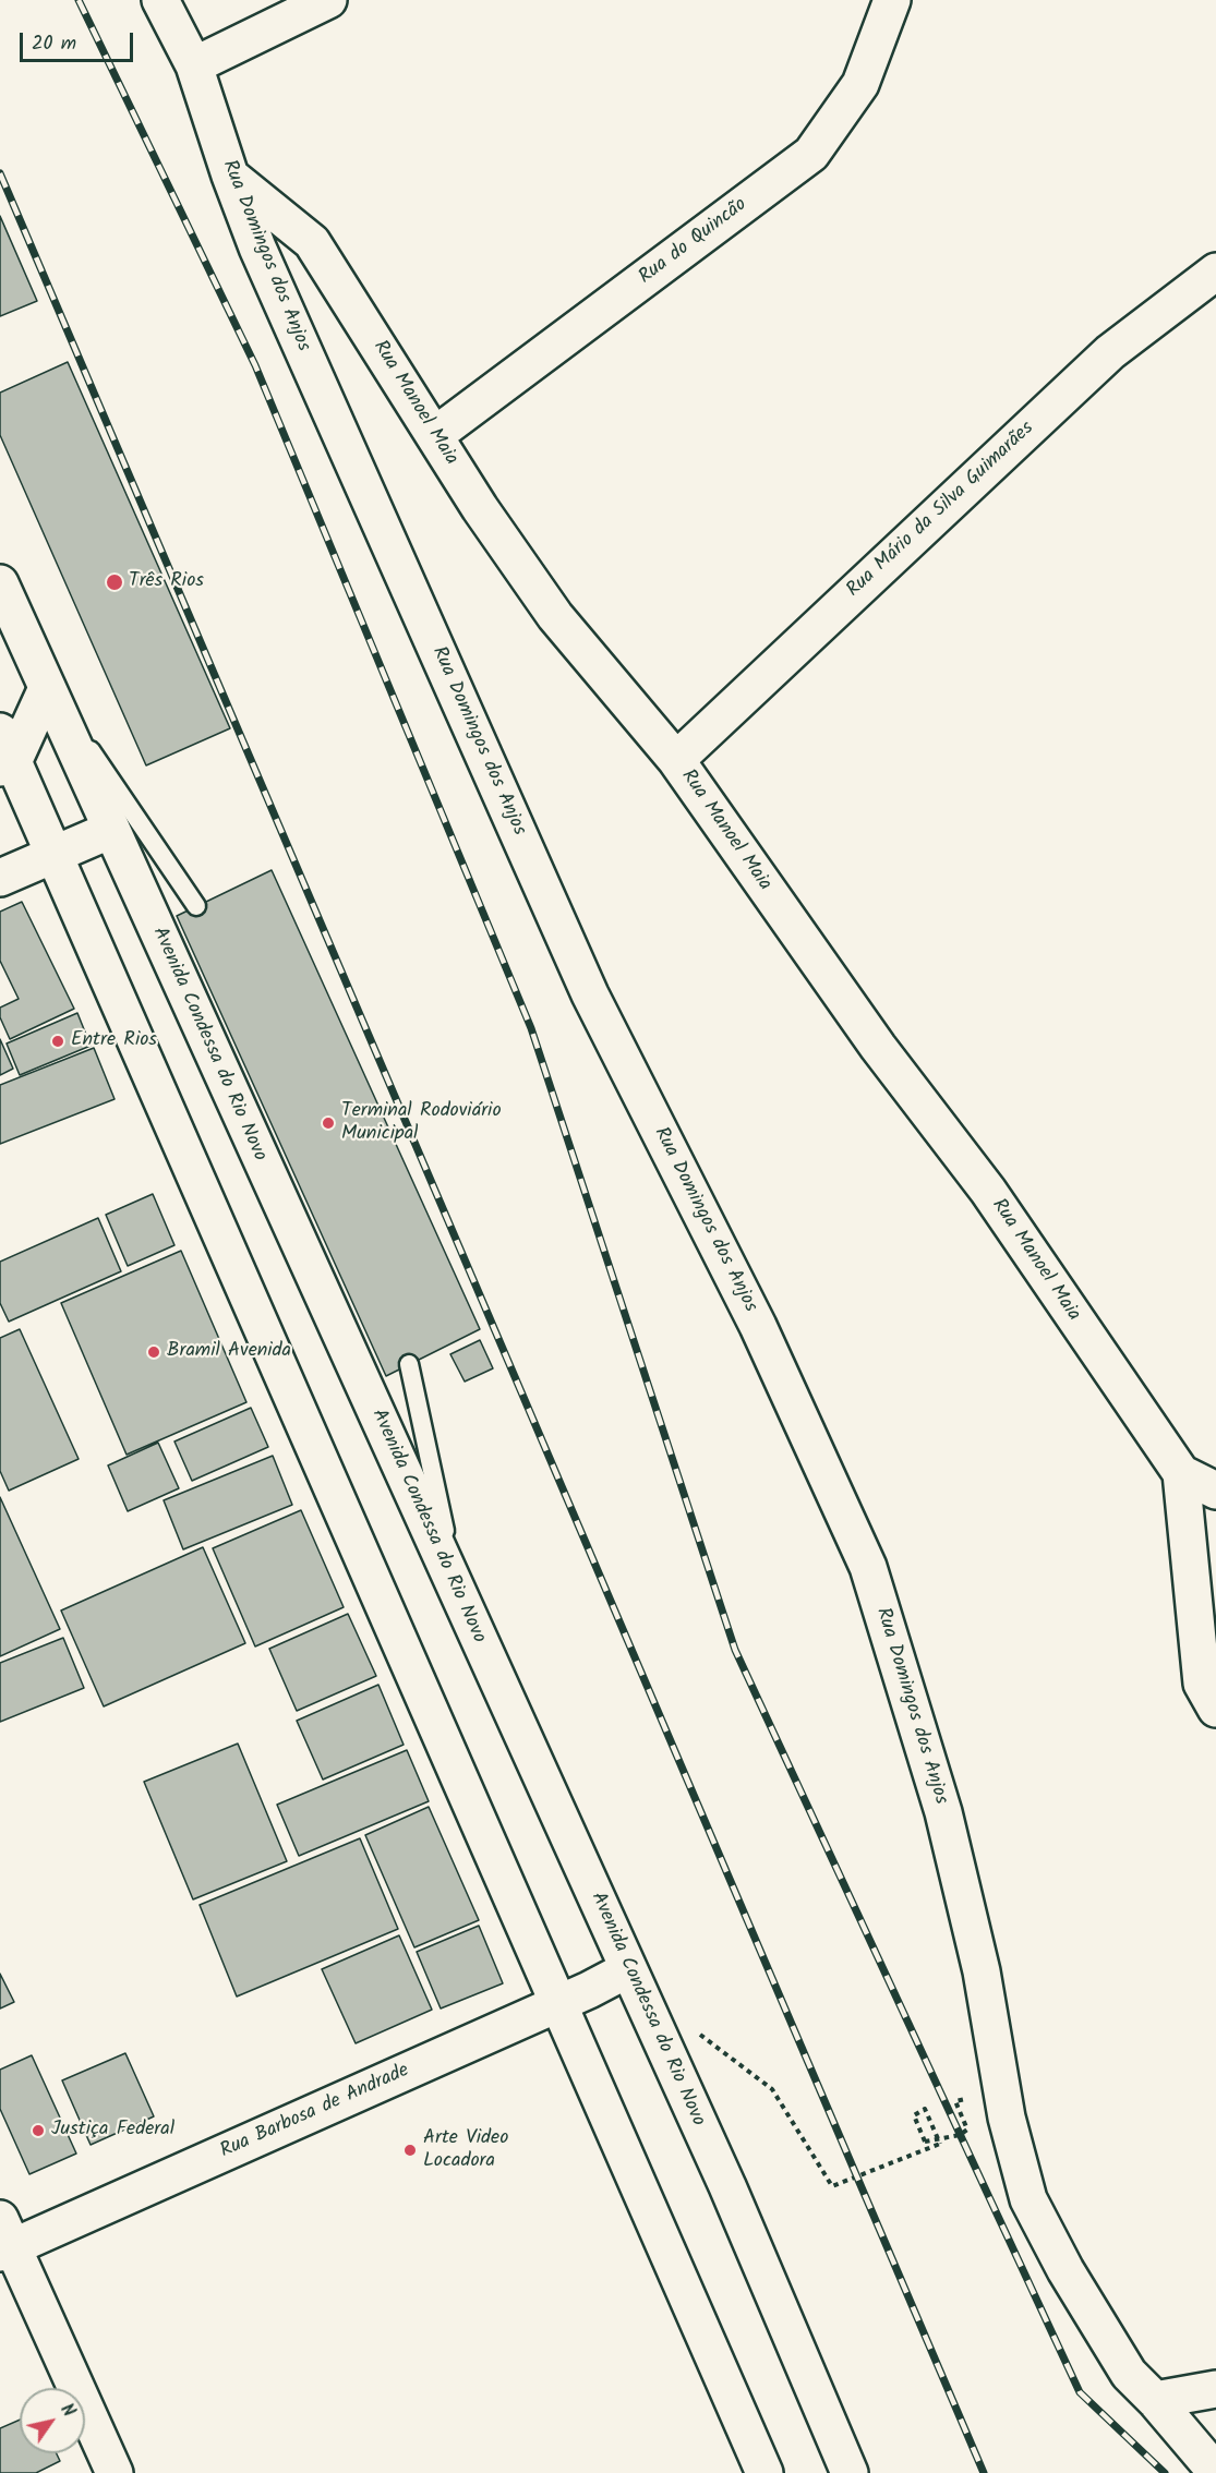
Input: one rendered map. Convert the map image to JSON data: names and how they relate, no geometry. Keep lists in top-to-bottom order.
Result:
{
  "streets": {
    "street": [
      "Rua do Quincão",
      "Rua Domingos dos Anjos",
      "Rua Manoel Maia",
      "Rua Mário da Silva Guimarães",
      "Avenida Condessa do Rio Novo",
      "Rua Barbosa de Andrade"
    ]
  },
  "crossings": [
    ["Rua do Quincão", "Rua Manoel Maia"],
    ["Rua Domingos dos Anjos", "Rua Manoel Maia"],
    ["Rua Manoel Maia", "Rua Mário da Silva Guimarães"],
    ["Avenida Condessa do Rio Novo", "Rua Barbosa de Andrade"]
  ],
  "places": [
    "Três Rios",
    "Entre Rios",
    "Terminal Rodoviário Municipal",
    "Bramil Avenida",
    "Justiça Federal",
    "Arte Video Locadora"
  ],
  "scale_bar": "20 m",
  "north": "top right"
}
